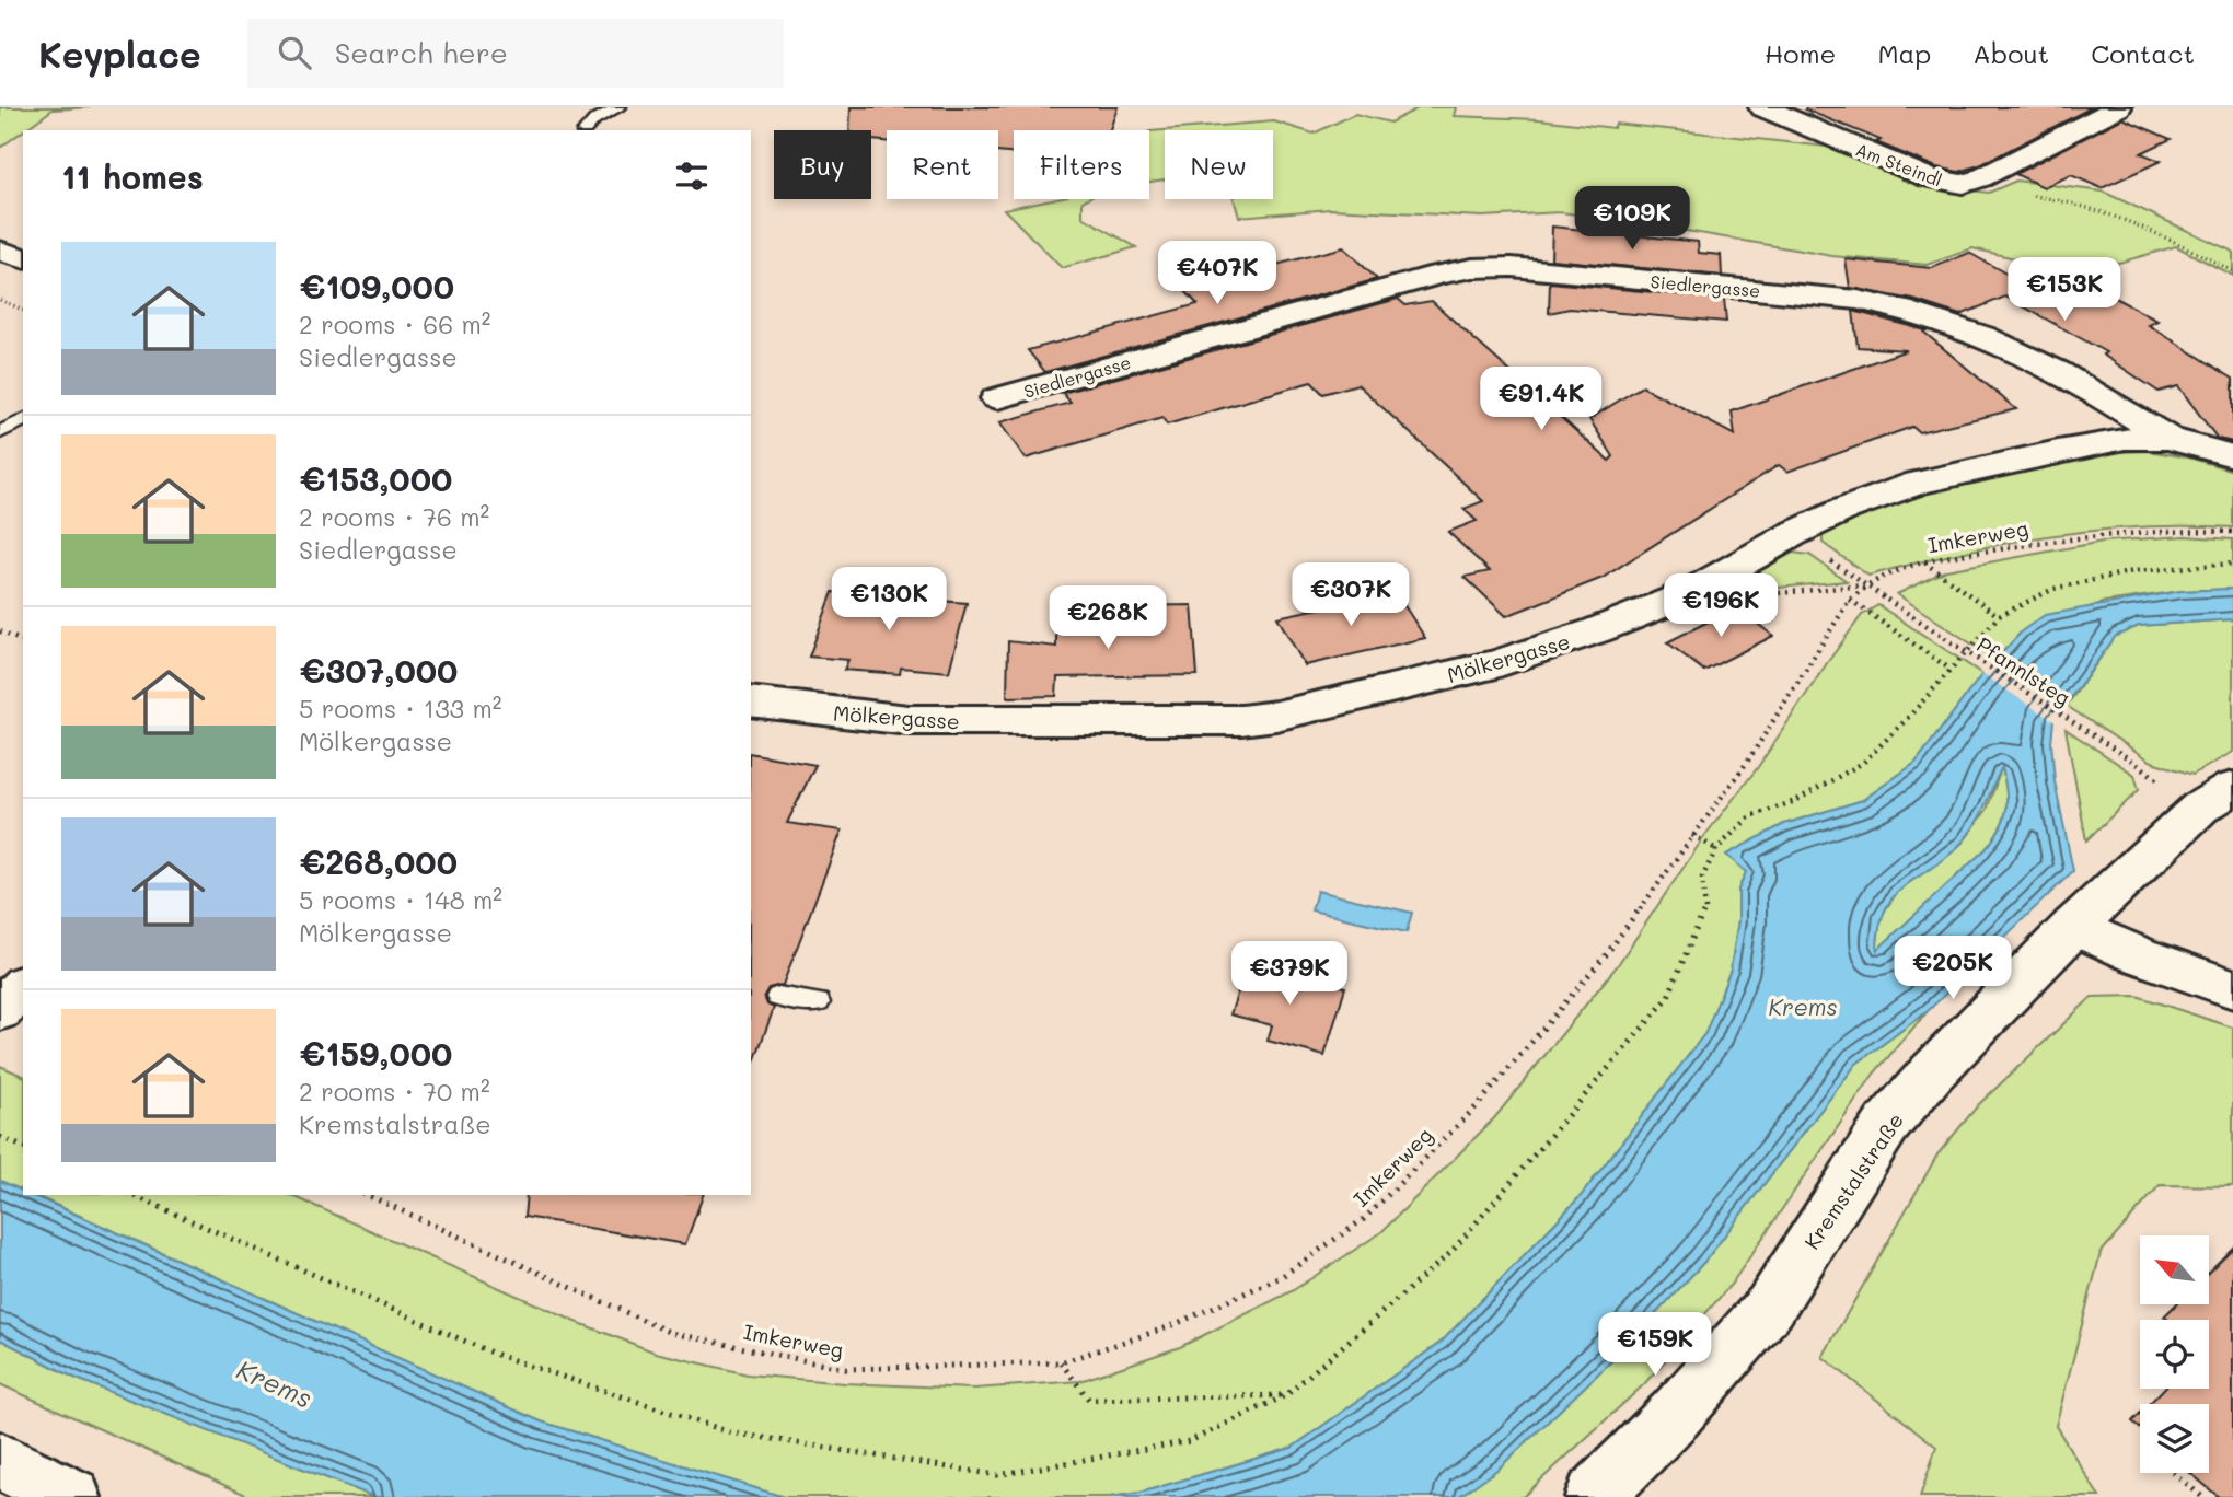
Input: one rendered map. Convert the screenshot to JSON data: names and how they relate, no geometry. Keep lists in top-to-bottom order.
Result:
{
  "streets": {
    "street": [
      "Am Steindl",
      "Siedlergasse",
      "Mölkergasse",
      "Kremstalstraße"
    ],
    "path": ["Imkerweg", "Pfannlsteg"]
  },
  "crossings": [
    ["Siedlergasse", "Mölkergasse"],
    ["Imkerweg", "Pfannlsteg"]
  ],
  "water": ["Krems"],
  "north": "top left",
  "page": {
    "header": "Keyplace",
    "search": "Search here",
    "nav": [
      "Home",
      "Map",
      "About",
      "Contact"
    ],
    "chip": [
      "Buy",
      "Rent",
      "Filters",
      "New"
    ],
    "heading": "11 homes",
    "price": [
      "€109K",
      "€407K",
      "€153K",
      "€91.4K",
      "€307K",
      "€130K",
      "€196K",
      "€268K",
      "€205K",
      "€379K",
      "€159K"
    ],
    "list": [
      {
        "name": "€109,000",
        "note": "2 rooms · 66 m² · Siedlergasse"
      },
      {
        "name": "€153,000",
        "note": "2 rooms · 76 m² · Siedlergasse"
      },
      {
        "name": "€307,000",
        "note": "5 rooms · 133 m² · Mölkergasse"
      },
      {
        "name": "€268,000",
        "note": "5 rooms · 148 m² · Mölkergasse"
      },
      {
        "name": "€159,000",
        "note": "2 rooms · 70 m² · Kremstalstraße"
      }
    ]
  }
}
